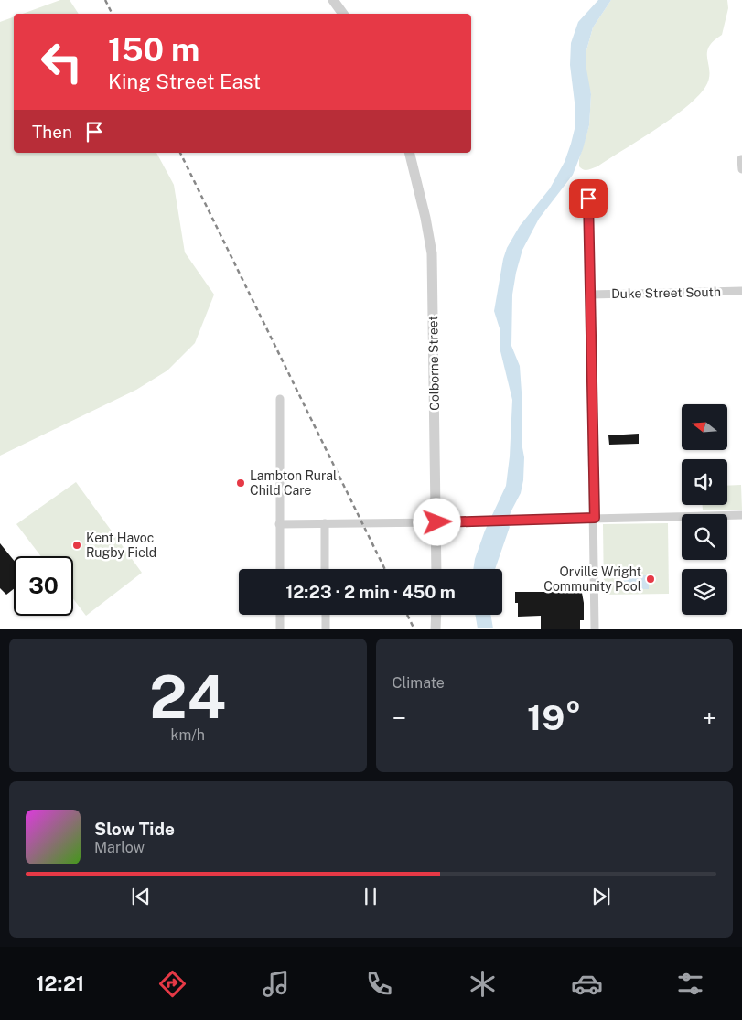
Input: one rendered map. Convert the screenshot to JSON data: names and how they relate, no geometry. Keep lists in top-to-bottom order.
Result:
{
  "streets": {
    "street": ["Duke Street South", "Colborne Street"]
  },
  "places": ["Lambton Rural Child Care", "Kent Havoc Rugby Field", "Orville Wright Community Pool"],
  "north": "left",
  "page": {
    "turn": ["150 m", "King Street East"],
    "then": "Then",
    "limit": "30",
    "trip": "12:23 · 2 min · 450 m",
    "tile": [
      ["24", "km/h"],
      "Climate"
    ],
    "heat": ["−", "19°", "+"],
    "song": ["Slow Tide", "Marlow"],
    "tabs": "12:21"
  }
}
